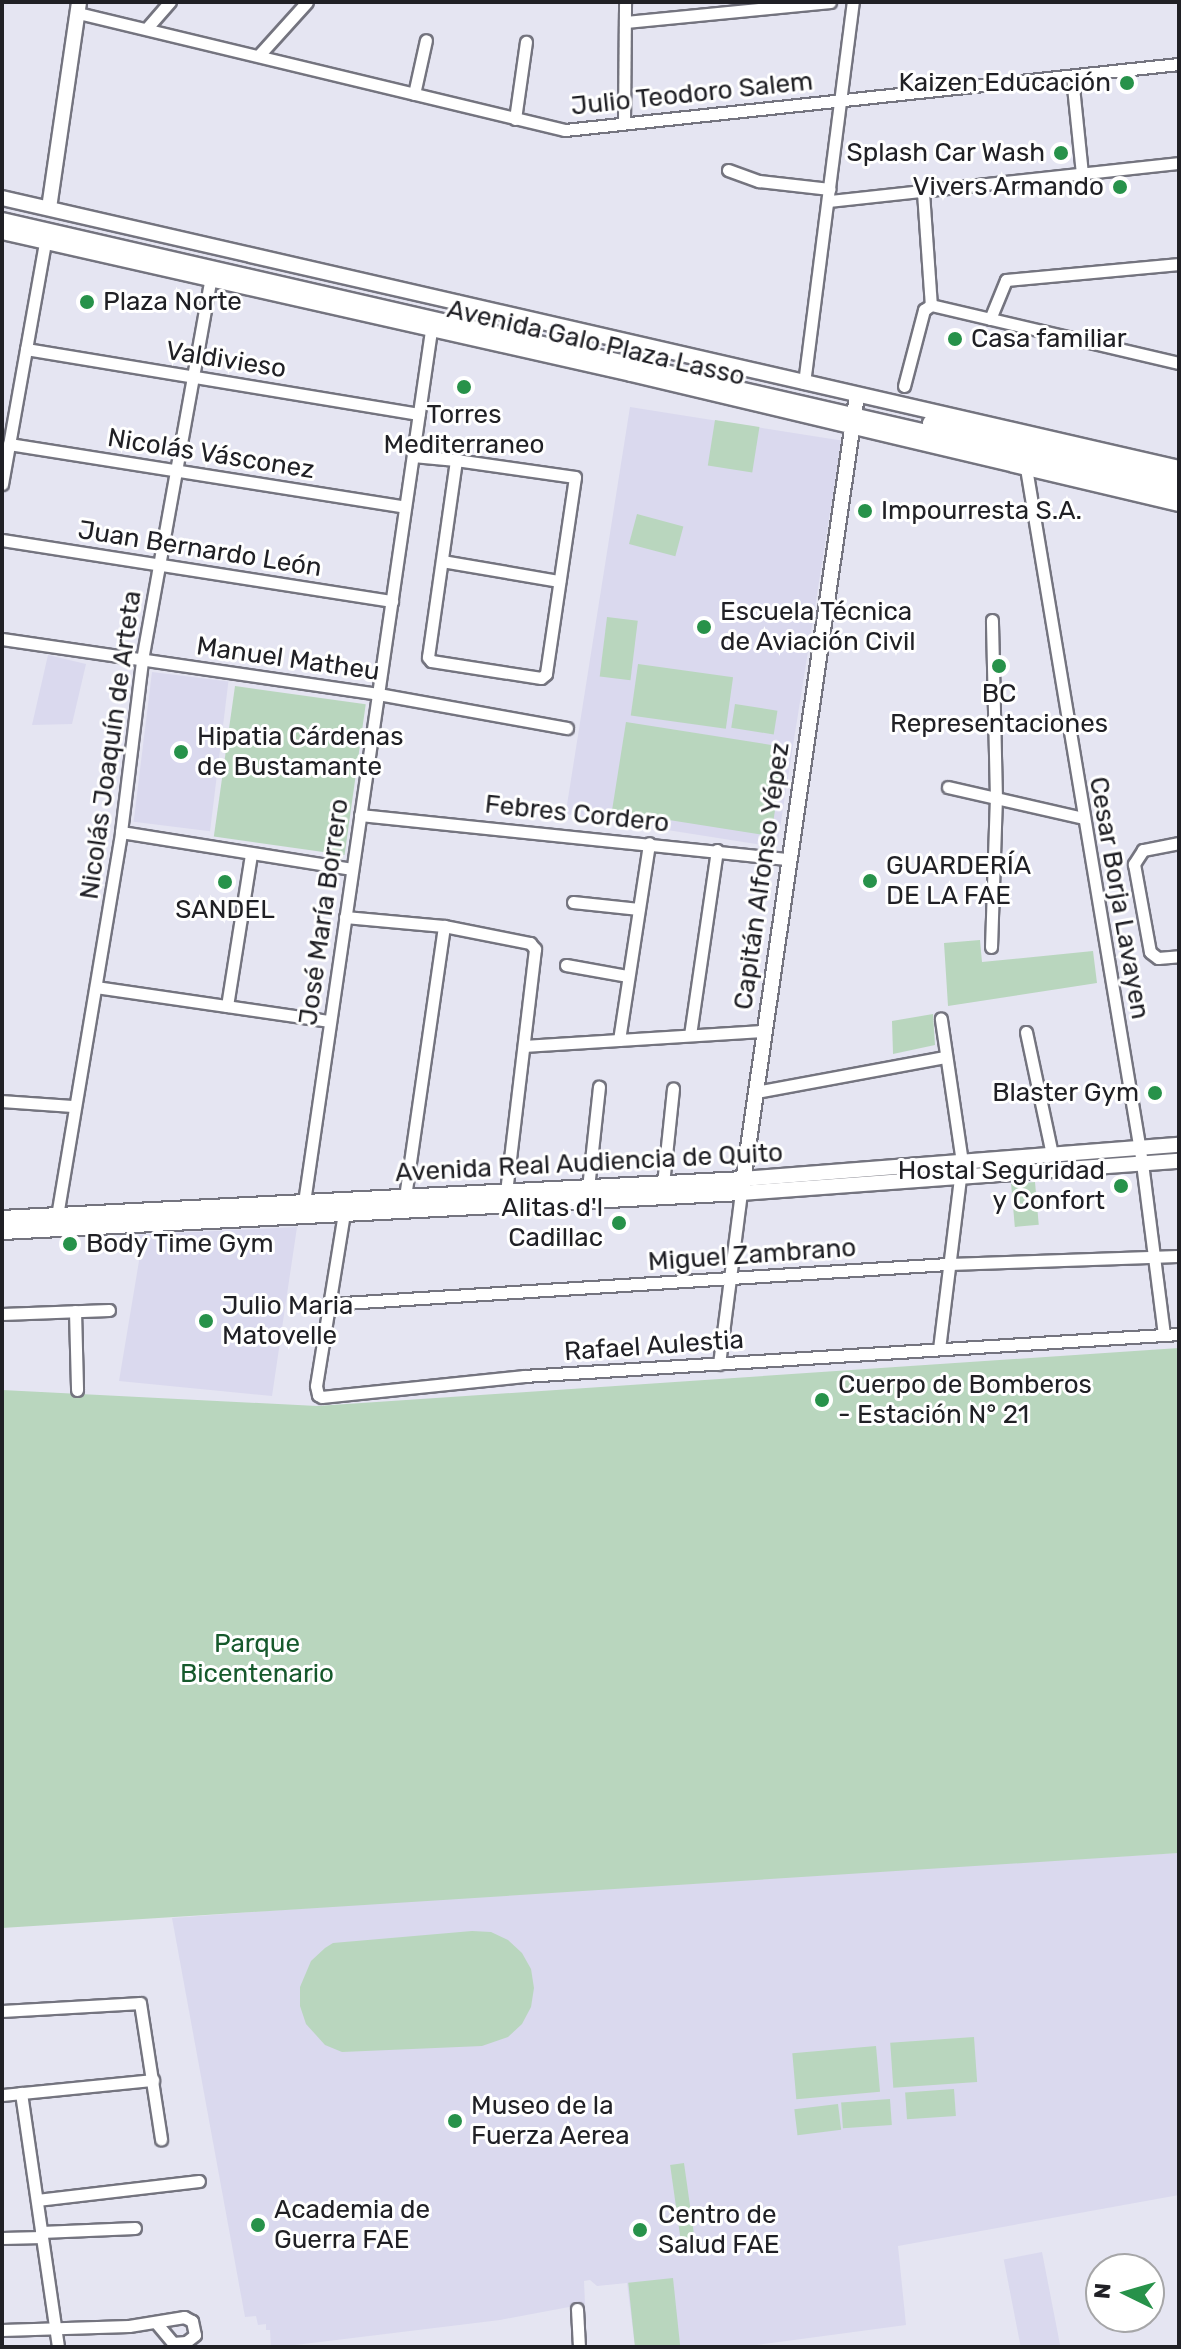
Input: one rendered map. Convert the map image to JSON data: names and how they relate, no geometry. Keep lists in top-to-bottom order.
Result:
{
  "streets": {
    "main road": ["Avenida Galo Plaza Lasso", "Capitán Alfonso Yépez", "Avenida Real Audiencia de Quito"],
    "street": [
      "Julio Teodoro Salem",
      "Valdivieso",
      "Nicolás Vásconez",
      "Juan Bernardo León",
      "Manuel Matheu",
      "Nicolás Joaquín de Arteta",
      "Febres Cordero",
      "Cesar Borja Lavayen",
      "José María Borrero",
      "Miguel Zambrano",
      "Rafael Aulestia"
    ]
  },
  "crossings": [
    ["Avenida Galo Plaza Lasso", "Nicolás Joaquín de Arteta"],
    ["Avenida Galo Plaza Lasso", "Capitán Alfonso Yépez"],
    ["Avenida Galo Plaza Lasso", "Cesar Borja Lavayen"],
    ["Avenida Galo Plaza Lasso", "José María Borrero"],
    ["Valdivieso", "Nicolás Joaquín de Arteta"],
    ["Valdivieso", "José María Borrero"],
    ["Nicolás Vásconez", "Nicolás Joaquín de Arteta"],
    ["Nicolás Vásconez", "José María Borrero"],
    ["Juan Bernardo León", "Nicolás Joaquín de Arteta"],
    ["Juan Bernardo León", "José María Borrero"],
    ["Manuel Matheu", "Nicolás Joaquín de Arteta"],
    ["Manuel Matheu", "José María Borrero"],
    ["Nicolás Joaquín de Arteta", "Avenida Real Audiencia de Quito"],
    ["Febres Cordero", "Capitán Alfonso Yépez"],
    ["Febres Cordero", "José María Borrero"],
    ["Capitán Alfonso Yépez", "Avenida Real Audiencia de Quito"],
    ["Capitán Alfonso Yépez", "Miguel Zambrano"],
    ["Capitán Alfonso Yépez", "Rafael Aulestia"],
    ["Cesar Borja Lavayen", "Avenida Real Audiencia de Quito"],
    ["Cesar Borja Lavayen", "Miguel Zambrano"],
    ["Cesar Borja Lavayen", "Rafael Aulestia"],
    ["José María Borrero", "Avenida Real Audiencia de Quito"],
    ["Avenida Real Audiencia de Quito", "Rafael Aulestia"],
    ["Miguel Zambrano", "Rafael Aulestia"]
  ],
  "parks": ["Parque Bicentenario"],
  "places": [
    "Kaizen Educación",
    "Splash Car Wash",
    "Vivers Armando",
    "Plaza Norte",
    "Casa familiar",
    "Torres Mediterraneo",
    "Impourresta S.A.",
    "Escuela Técnica de Aviación Civil",
    "BC Representaciones",
    "Hipatia Cárdenas de Bustamante",
    "GUARDERÍA DE LA FAE",
    "SANDEL",
    "Blaster Gym",
    "Hostal Seguridad y Confort",
    "Alitas d'l Cadillac",
    "Body Time Gym",
    "Julio Maria Matovelle",
    "Cuerpo de Bomberos - Estación N° 21",
    "Museo de la Fuerza Aerea",
    "Academia de Guerra FAE",
    "Centro de Salud FAE"
  ],
  "north": "left"
}
